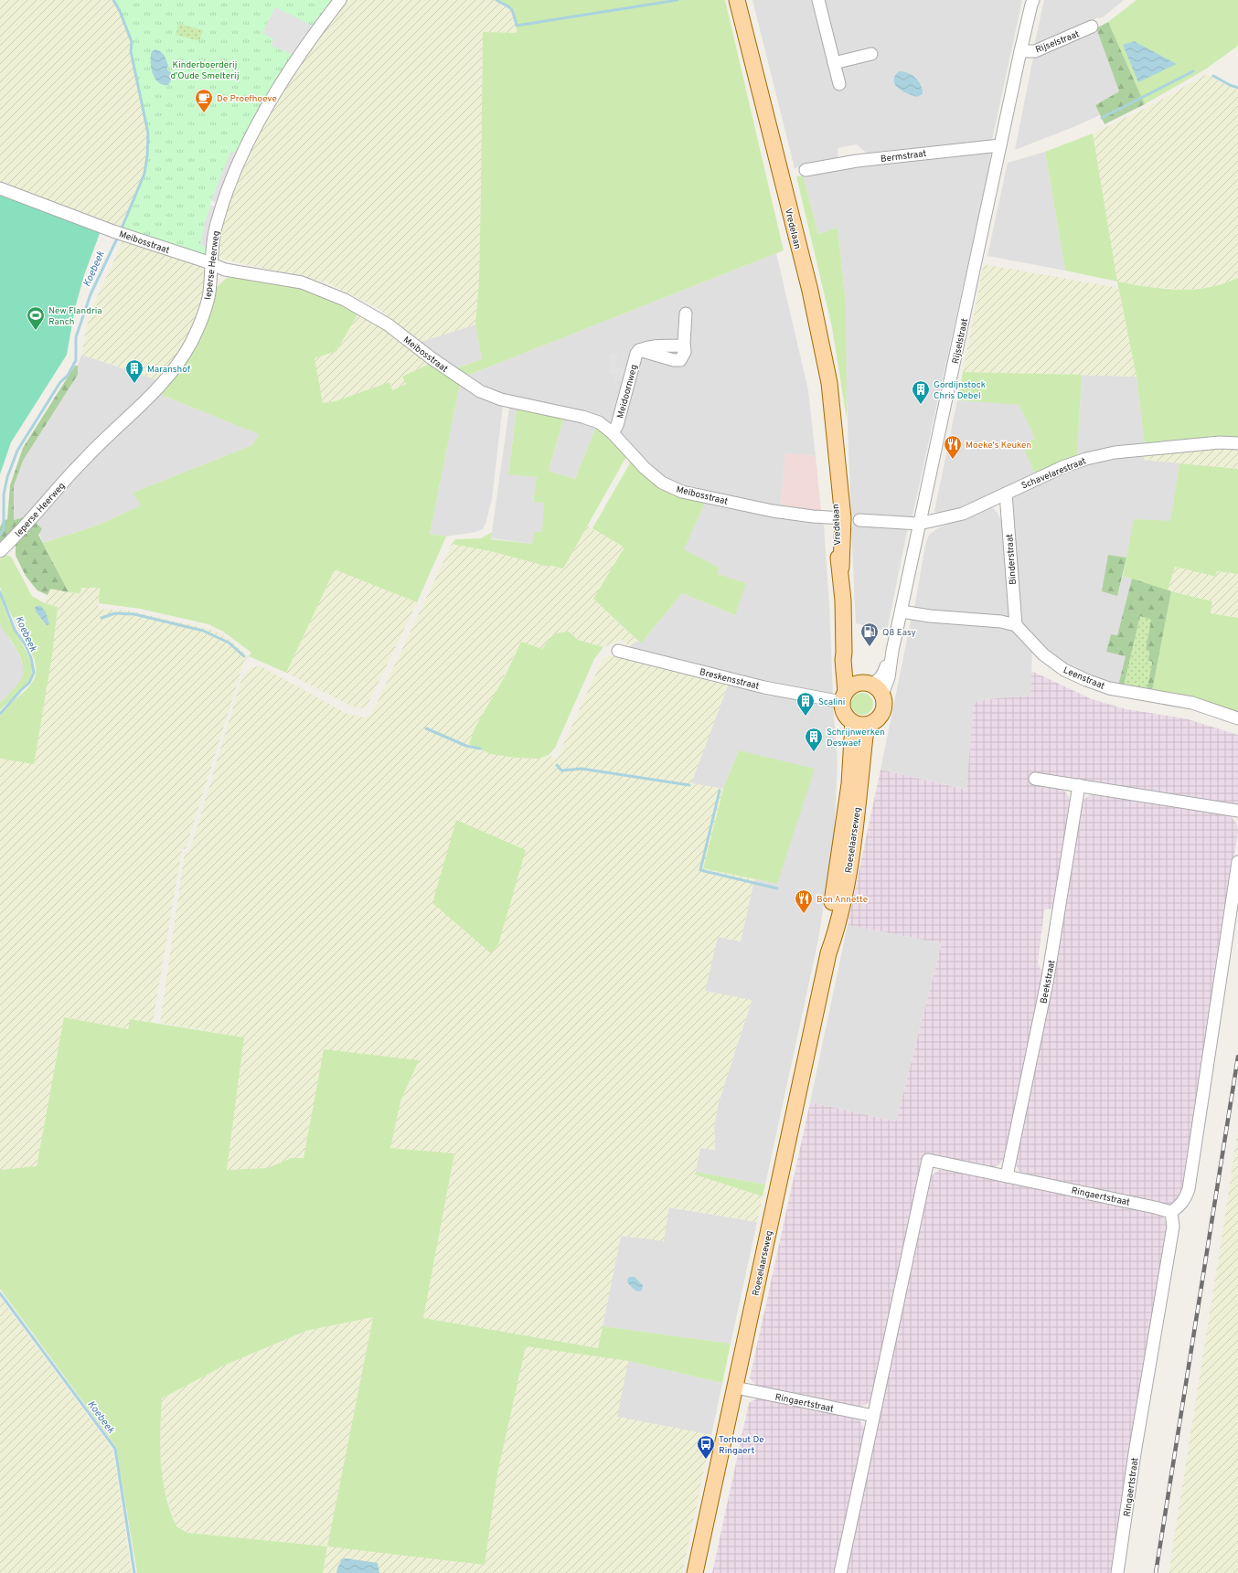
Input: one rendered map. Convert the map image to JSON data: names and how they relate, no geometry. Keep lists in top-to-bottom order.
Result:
{
  "streets": {
    "main road": ["Vredelaan", "Roeselaarseweg"],
    "street": [
      "Rijselstraat",
      "Bermstraat",
      "Meibosstraat",
      "Ieperse Heerweg",
      "Meidoornweg",
      "Schavelarestraat",
      "Binderstraat",
      "Leenstraat",
      "Breskensstraat",
      "Beekstraat",
      "Ringaertstraat"
    ]
  },
  "crossings": [
    ["Rijselstraat", "Bermstraat"],
    ["Rijselstraat", "Vredelaan"],
    ["Rijselstraat", "Schavelarestraat"],
    ["Rijselstraat", "Breskensstraat"],
    ["Rijselstraat", "Roeselaarseweg"],
    ["Vredelaan", "Meibosstraat"],
    ["Vredelaan", "Breskensstraat"],
    ["Vredelaan", "Roeselaarseweg"],
    ["Meibosstraat", "Ieperse Heerweg"],
    ["Meibosstraat", "Meidoornweg"],
    ["Schavelarestraat", "Binderstraat"],
    ["Binderstraat", "Leenstraat"],
    ["Breskensstraat", "Roeselaarseweg"],
    ["Roeselaarseweg", "Ringaertstraat"],
    ["Beekstraat", "Ringaertstraat"]
  ],
  "water": ["Koebeek"],
  "parks": ["Kinderboerderij d'Oude Smelterij"],
  "places": {
    "cafe": ["De Proefhoeve"],
    "sports": ["New Flandria Ranch"],
    "building": [
      "Maranshof",
      "Gordijnstock Chris Debel",
      "Scalini",
      "Schrijnwerken Deswaef"
    ],
    "restaurant": ["Moeke's Keuken", "Bon Annette"],
    "fuel station": ["Q8 Easy"],
    "bus stop": ["Torhout De Ringaert"]
  }
}
